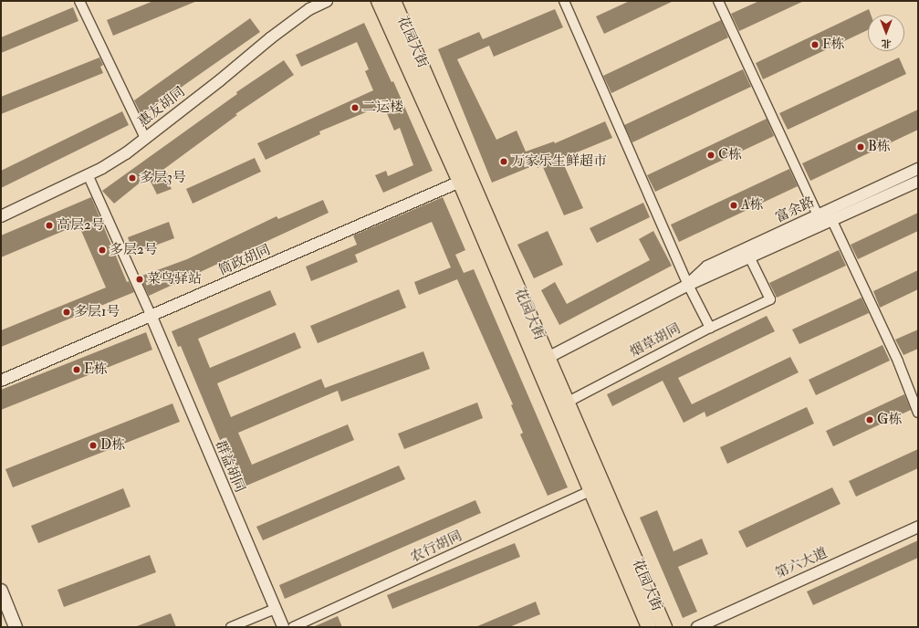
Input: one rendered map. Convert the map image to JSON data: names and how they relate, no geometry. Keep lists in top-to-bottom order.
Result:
{
  "streets": {
    "main road": ["花园大街"],
    "street": [
      "惠友胡同",
      "富余路",
      "简政胡同",
      "烟草胡同",
      "群益胡同",
      "农行胡同",
      "第六大道"
    ]
  },
  "crossings": [
    ["花园大街", "富余路"],
    ["花园大街", "简政胡同"],
    ["花园大街", "烟草胡同"],
    ["花园大街", "农行胡同"],
    ["富余路", "烟草胡同"],
    ["简政胡同", "群益胡同"]
  ],
  "places": [
    "F栋",
    "二运楼",
    "B栋",
    "C栋",
    "万家乐生鲜超市",
    "多层3号",
    "A栋",
    "高层2号",
    "多层2号",
    "菜鸟驿站",
    "多层1号",
    "E栋",
    "G栋",
    "D栋"
  ],
  "north": "bottom"
}
